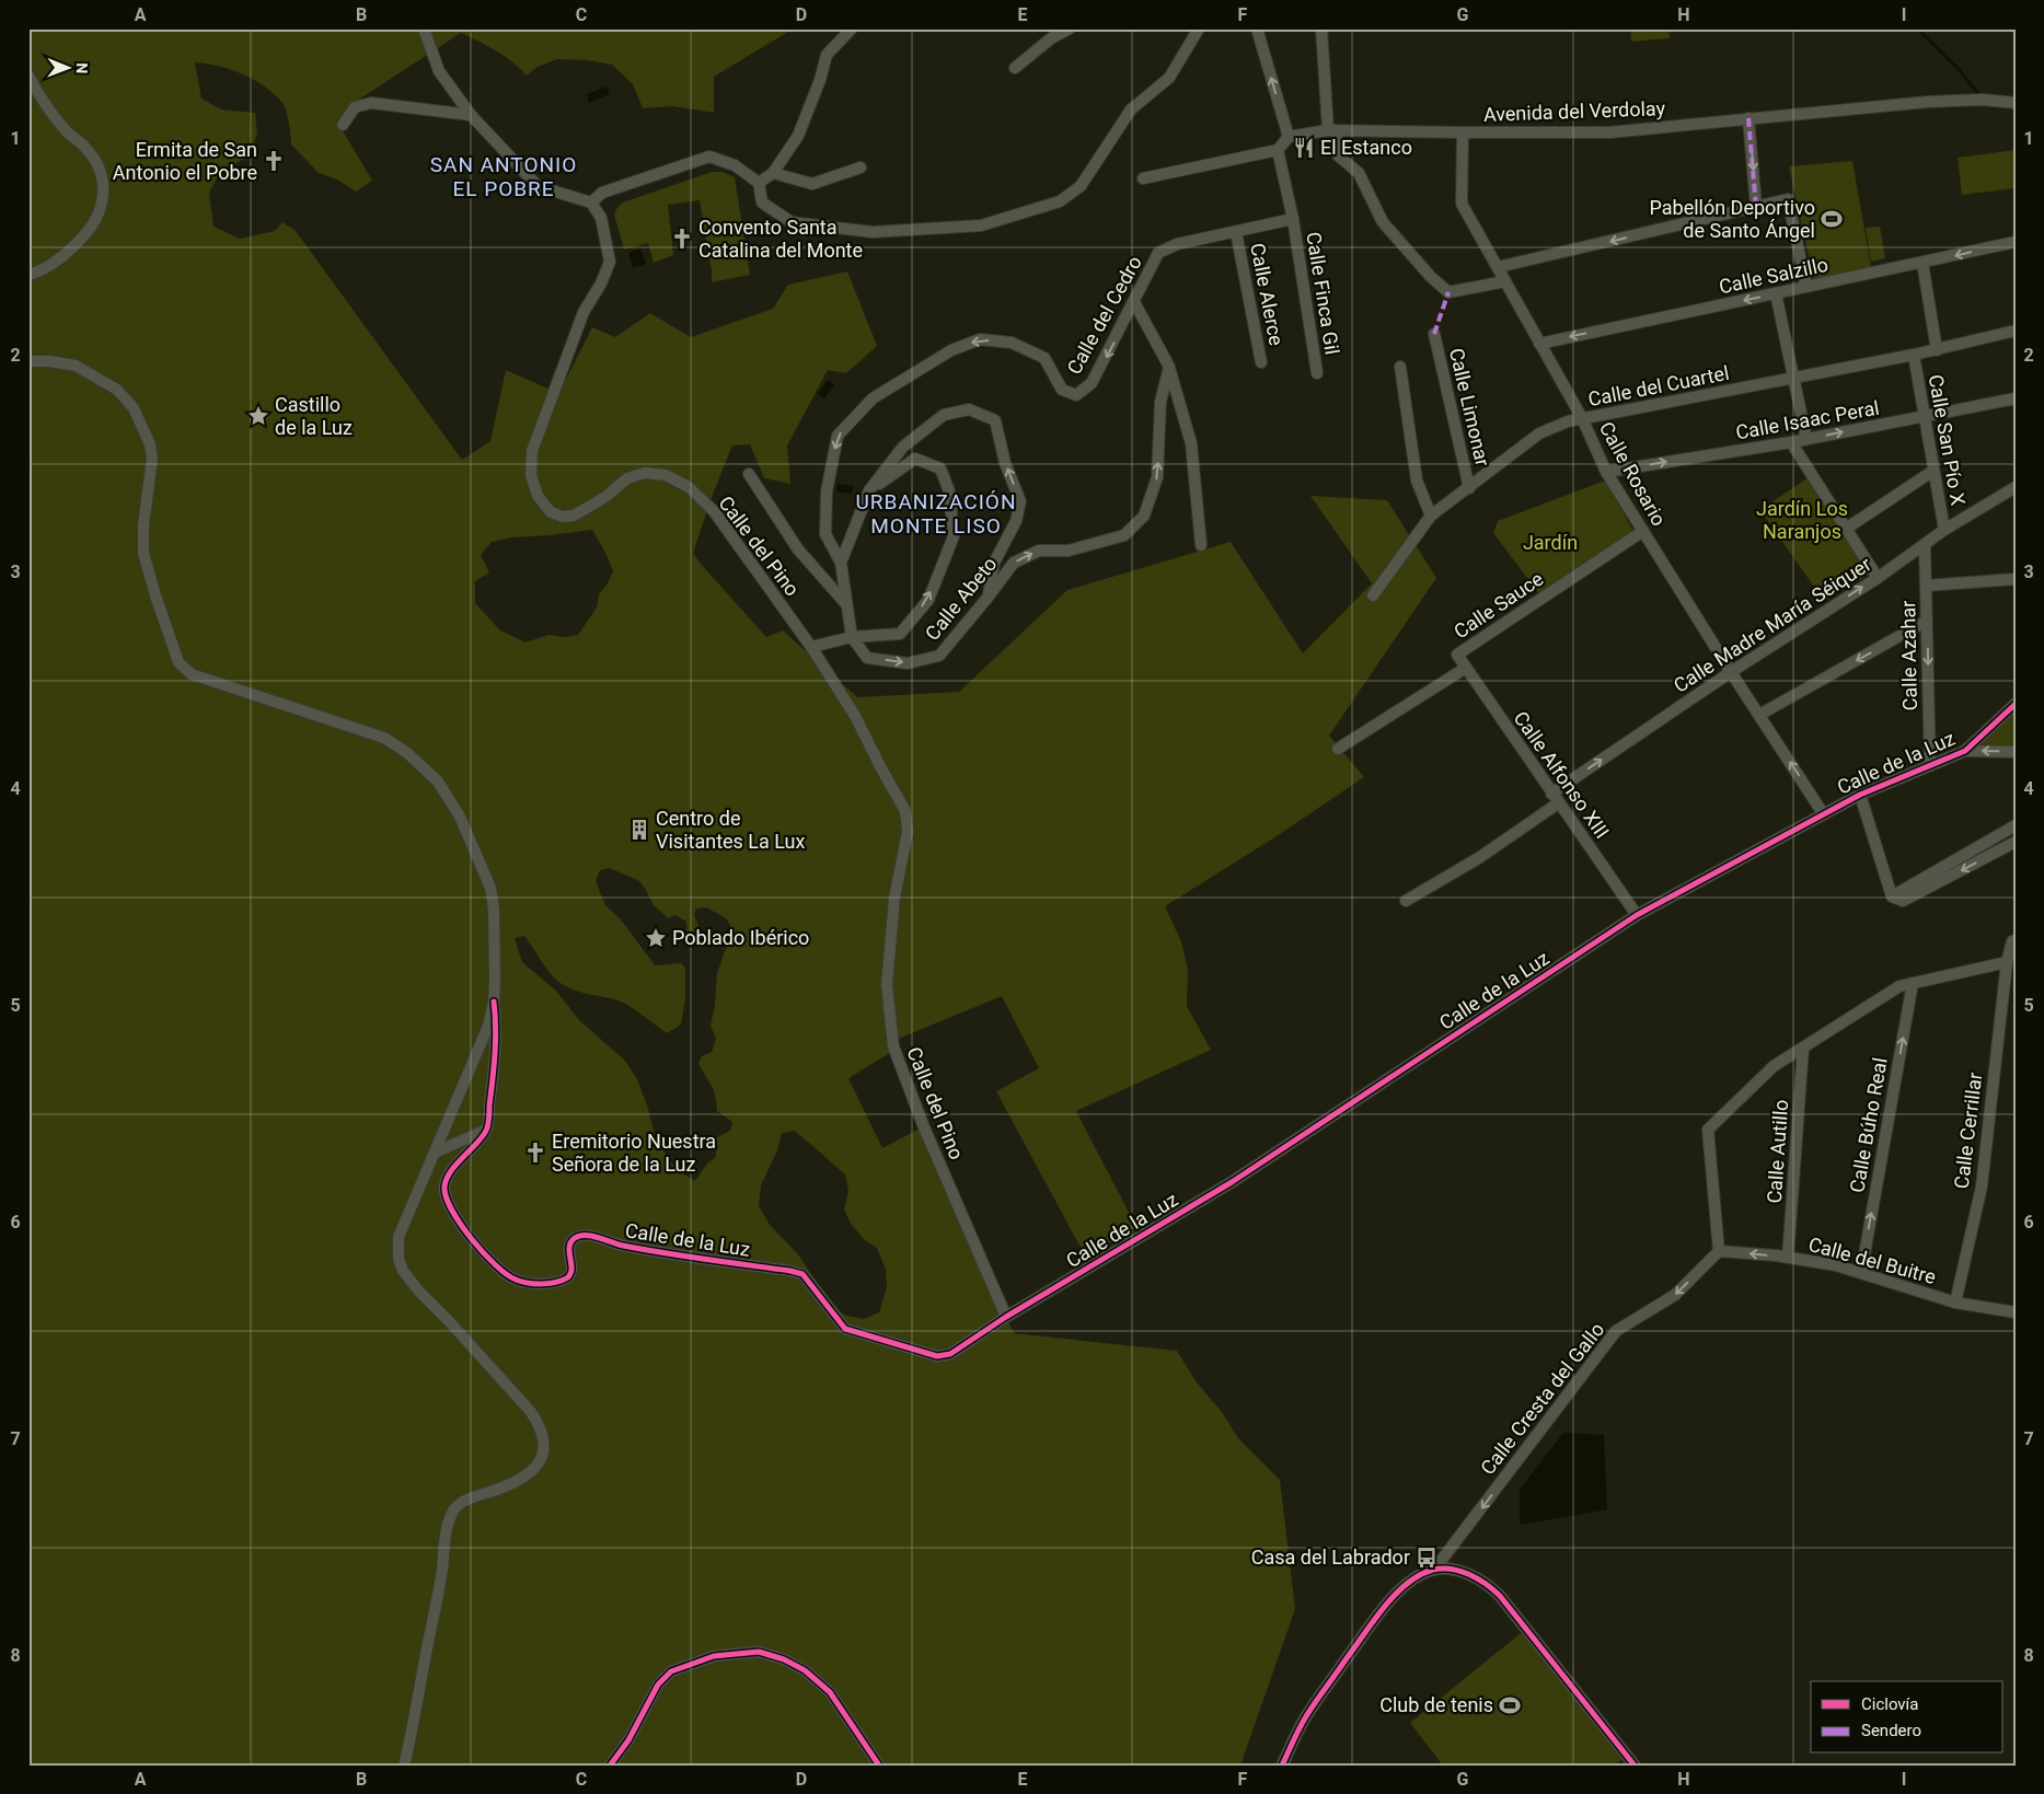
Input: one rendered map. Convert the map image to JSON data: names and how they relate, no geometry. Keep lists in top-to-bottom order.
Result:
{
  "streets": {
    "street": [
      "Avenida del Verdolay",
      "Calle Salzillo",
      "Calle Finca Gil",
      "Calle Alerce",
      "Calle del Cedro",
      "Calle del Cuartel",
      "Calle Limonar",
      "Calle Isaac Peral",
      "Calle San Pío X",
      "Calle Rosario",
      "Calle del Pino",
      "Calle Abeto",
      "Calle Sauce",
      "Calle Madre María Séiquer",
      "Calle Azahar",
      "Calle de la Luz",
      "Calle Alfonso XIII",
      "Calle Búho Real",
      "Calle Cerrillar",
      "Calle Autillo",
      "Calle del Buitre",
      "Calle Cresta del Gallo"
    ]
  },
  "crossings": [
    ["Avenida del Verdolay", "Calle Rosario"],
    ["Calle Salzillo", "Calle Rosario"],
    ["Calle Finca Gil", "Calle del Cedro"],
    ["Calle Alerce", "Calle del Cedro"],
    ["Calle del Cedro", "Calle Abeto"],
    ["Calle del Cuartel", "Calle Limonar"],
    ["Calle del Cuartel", "Calle San Pío X"],
    ["Calle del Cuartel", "Calle Rosario"],
    ["Calle Isaac Peral", "Calle San Pío X"],
    ["Calle Isaac Peral", "Calle Rosario"],
    ["Calle San Pío X", "Calle Madre María Séiquer"],
    ["Calle Rosario", "Calle Sauce"],
    ["Calle Rosario", "Calle Madre María Séiquer"],
    ["Calle Rosario", "Calle de la Luz"],
    ["Calle del Pino", "Calle de la Luz"],
    ["Calle Sauce", "Calle Alfonso XIII"],
    ["Calle Madre María Séiquer", "Calle Azahar"],
    ["Calle Madre María Séiquer", "Calle Alfonso XIII"],
    ["Calle Azahar", "Calle de la Luz"],
    ["Calle de la Luz", "Calle Alfonso XIII"],
    ["Calle Búho Real", "Calle del Buitre"],
    ["Calle Cerrillar", "Calle del Buitre"],
    ["Calle Autillo", "Calle del Buitre"],
    ["Calle del Buitre", "Calle Cresta del Gallo"]
  ],
  "one_way": [
    "Calle Abeto",
    "Calle Azahar",
    "Calle Búho Real",
    "Calle Cresta del Gallo"
  ],
  "districts": ["SAN ANTONIO EL POBRE", "URBANIZACIÓN MONTE LISO"],
  "parks": ["Jardín Los Naranjos", "Jardín"],
  "places": {
    "restaurant": ["El Estanco"],
    "church": ["Ermita de San Antonio el Pobre", "Convento Santa Catalina del Monte", "Eremitorio Nuestra Señora de la Luz"],
    "sports": ["Pabellón Deportivo de Santo Ángel", "Club de tenis"],
    "place": ["Castillo de la Luz", "Poblado Ibérico"],
    "building": ["Centro de Visitantes La Lux"],
    "bus stop": ["Casa del Labrador"]
  },
  "legend": ["Ciclovía", "Sendero"],
  "north": "right",
  "grid": {
    "columns": [
      "A",
      "B",
      "C",
      "D",
      "E",
      "F",
      "G",
      "H",
      "I"
    ],
    "rows": [
      "1",
      "2",
      "3",
      "4",
      "5",
      "6",
      "7",
      "8"
    ]
  }
}
